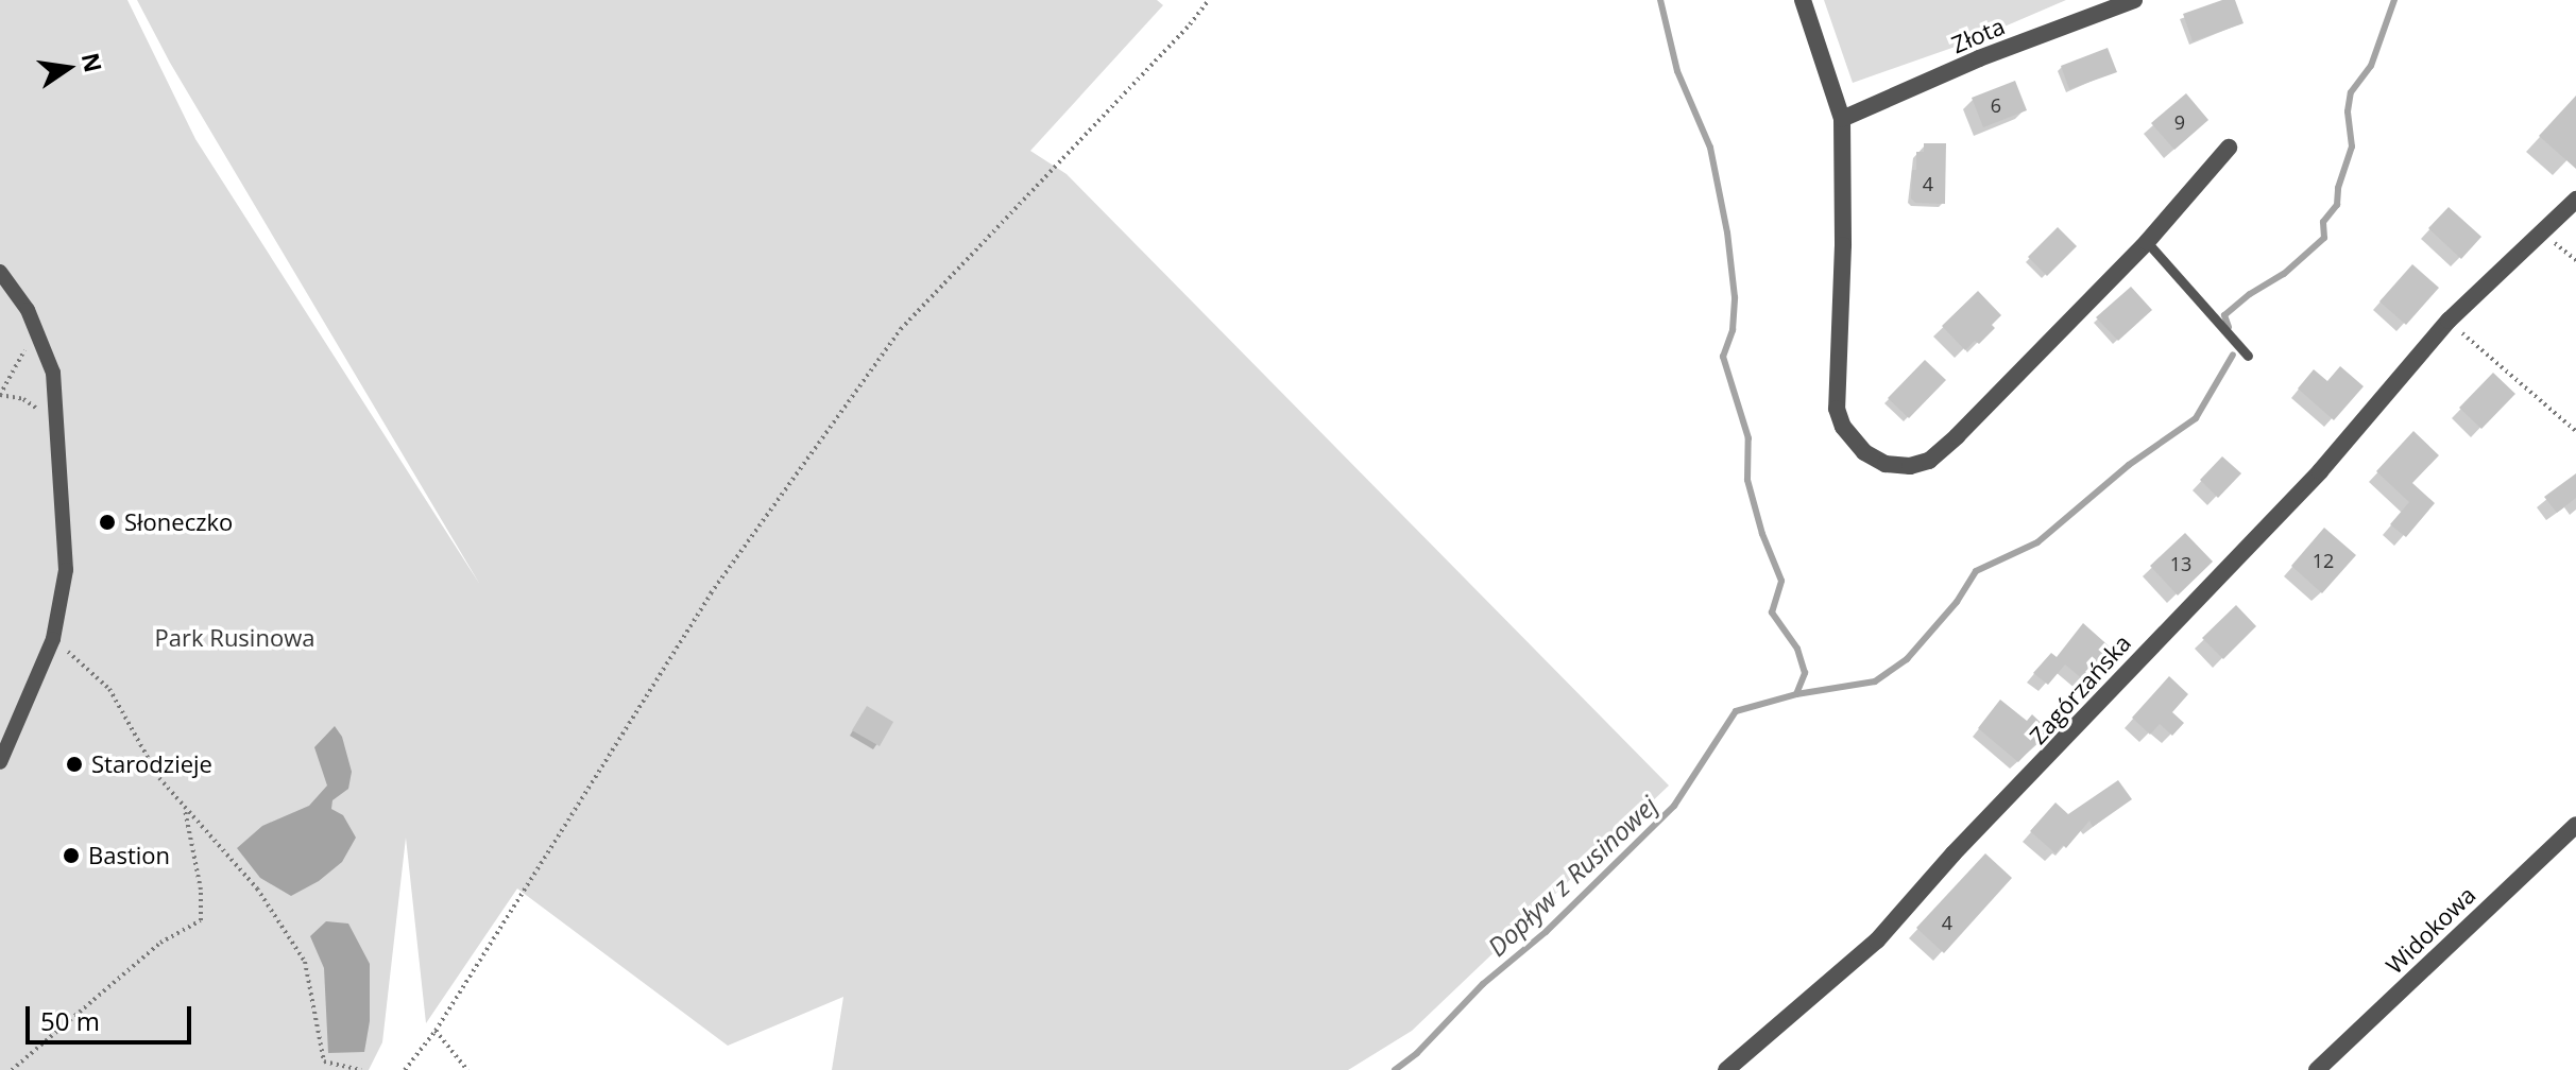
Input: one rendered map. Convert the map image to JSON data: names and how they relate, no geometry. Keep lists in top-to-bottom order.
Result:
{
  "streets": {
    "street": ["Złota", "Zagórzańska", "Widokowa"]
  },
  "water": ["Dopływ z Rusinowej"],
  "parks": ["Park Rusinowa"],
  "places": ["Słoneczko", "Starodzieje", "Bastion"],
  "house_numbers": [
    "6",
    "9",
    "4",
    "12",
    "13",
    "4"
  ],
  "scale_bar": "50 m",
  "north": "right"
}
